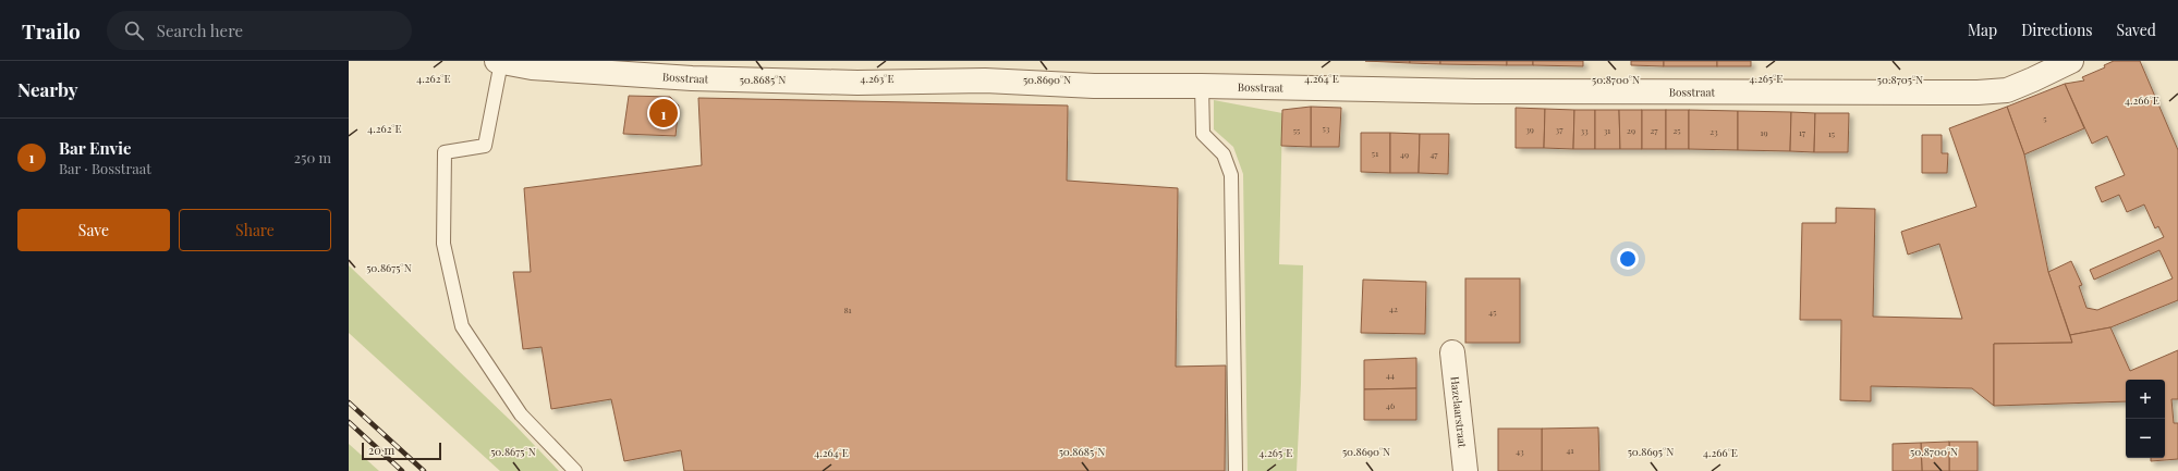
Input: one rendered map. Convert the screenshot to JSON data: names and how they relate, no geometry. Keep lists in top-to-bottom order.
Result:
{
  "streets": {
    "street": ["Bosstraat", "Hazelaarstraat"]
  },
  "house_numbers": [
    "5",
    "53",
    "39",
    "37",
    "55",
    "33",
    "31",
    "29",
    "27",
    "25",
    "23",
    "19",
    "17",
    "15",
    "51",
    "49",
    "47",
    "42",
    "81",
    "45",
    "44",
    "46",
    "41",
    "43"
  ],
  "scale_bar": "20 m",
  "page": {
    "header": "Trailo",
    "search": "Search here",
    "nav": ["Map", "Directions", "Saved"],
    "heading": "Nearby",
    "pins": "1",
    "list": [
      {
        "mark": "1",
        "name": "Bar Envie",
        "note": "Bar · Bosstraat",
        "value": "250 m"
      }
    ],
    "buttons": ["Save", "Share"],
    "map_buttons": ["+", "−"],
    "scale": "20 m"
  },
  "coordinates": [
    "4.262°E",
    "4.263°E",
    "4.264°E",
    "4.265°E",
    "50.8685°N",
    "50.8690°N",
    "50.8700°N",
    "50.8705°N",
    "4.266°E",
    "50.8675°N",
    "50.8695°N"
  ]
}
